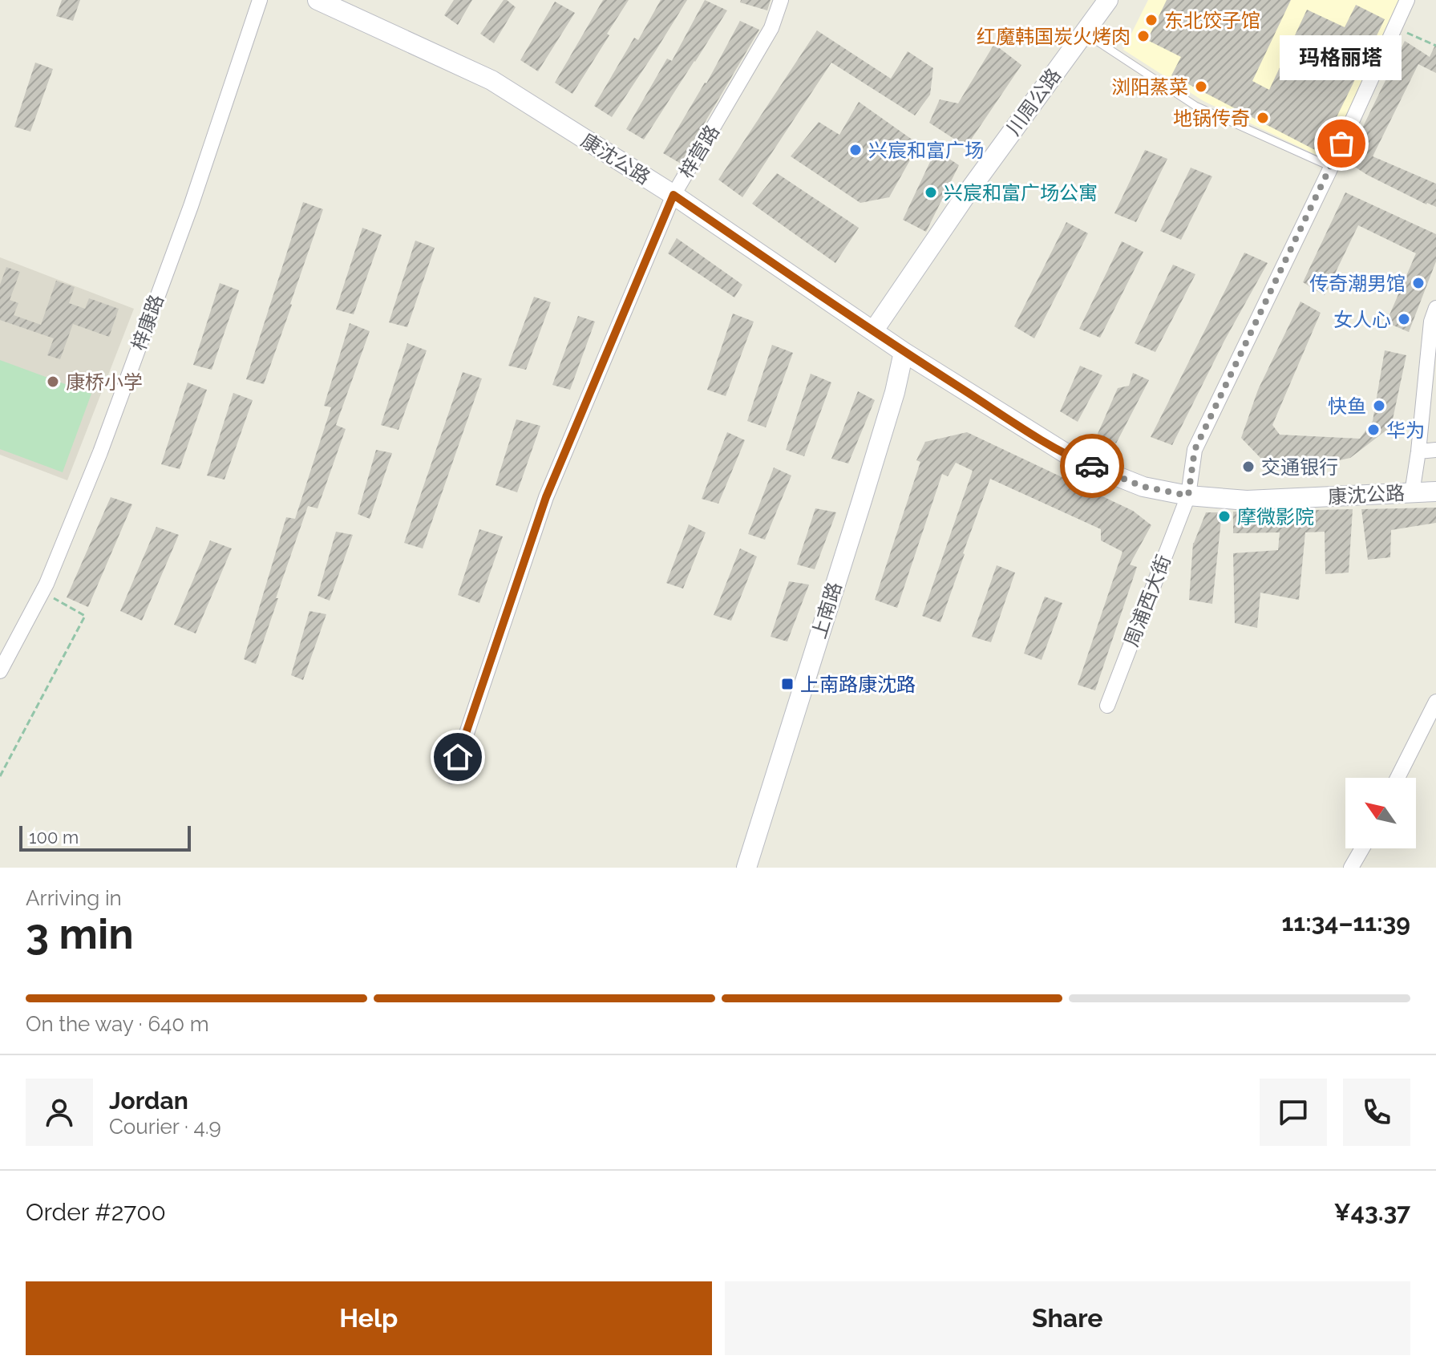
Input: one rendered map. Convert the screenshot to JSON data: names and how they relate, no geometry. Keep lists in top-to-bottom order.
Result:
{
  "streets": {
    "street": [
      "川周公路",
      "梓营路",
      "康沈公路",
      "梓康路",
      "周浦西大街",
      "上南路"
    ]
  },
  "crossings": [
    ["川周公路", "康沈公路"],
    ["梓营路", "康沈公路"],
    ["康沈公路", "周浦西大街"],
    ["康沈公路", "上南路"]
  ],
  "places": {
    "other": [
      "东北饺子馆",
      "红魔韩国炭火烤肉",
      "浏阳蒸菜",
      "地锅传奇",
      "玛格丽塔",
      "兴宸和富广场",
      "兴宸和富广场公寓",
      "传奇潮男馆",
      "女人心",
      "康桥小学",
      "快鱼",
      "华为",
      "交通银行",
      "摩微影院"
    ],
    "transit": ["上南路康沈路"]
  },
  "scale_bar": "100 m",
  "north": "top left",
  "page": {
    "bubble": "玛格丽塔",
    "scale": "100 m",
    "heading": ["3 min", "Arriving in", "11:34–11:39"],
    "panel": [
      "Jordan",
      "Courier · 4.9",
      "Order #2700",
      "¥43.37"
    ],
    "bar": "On the way · 640 m",
    "buttons": ["Help", "Share"]
  }
}
